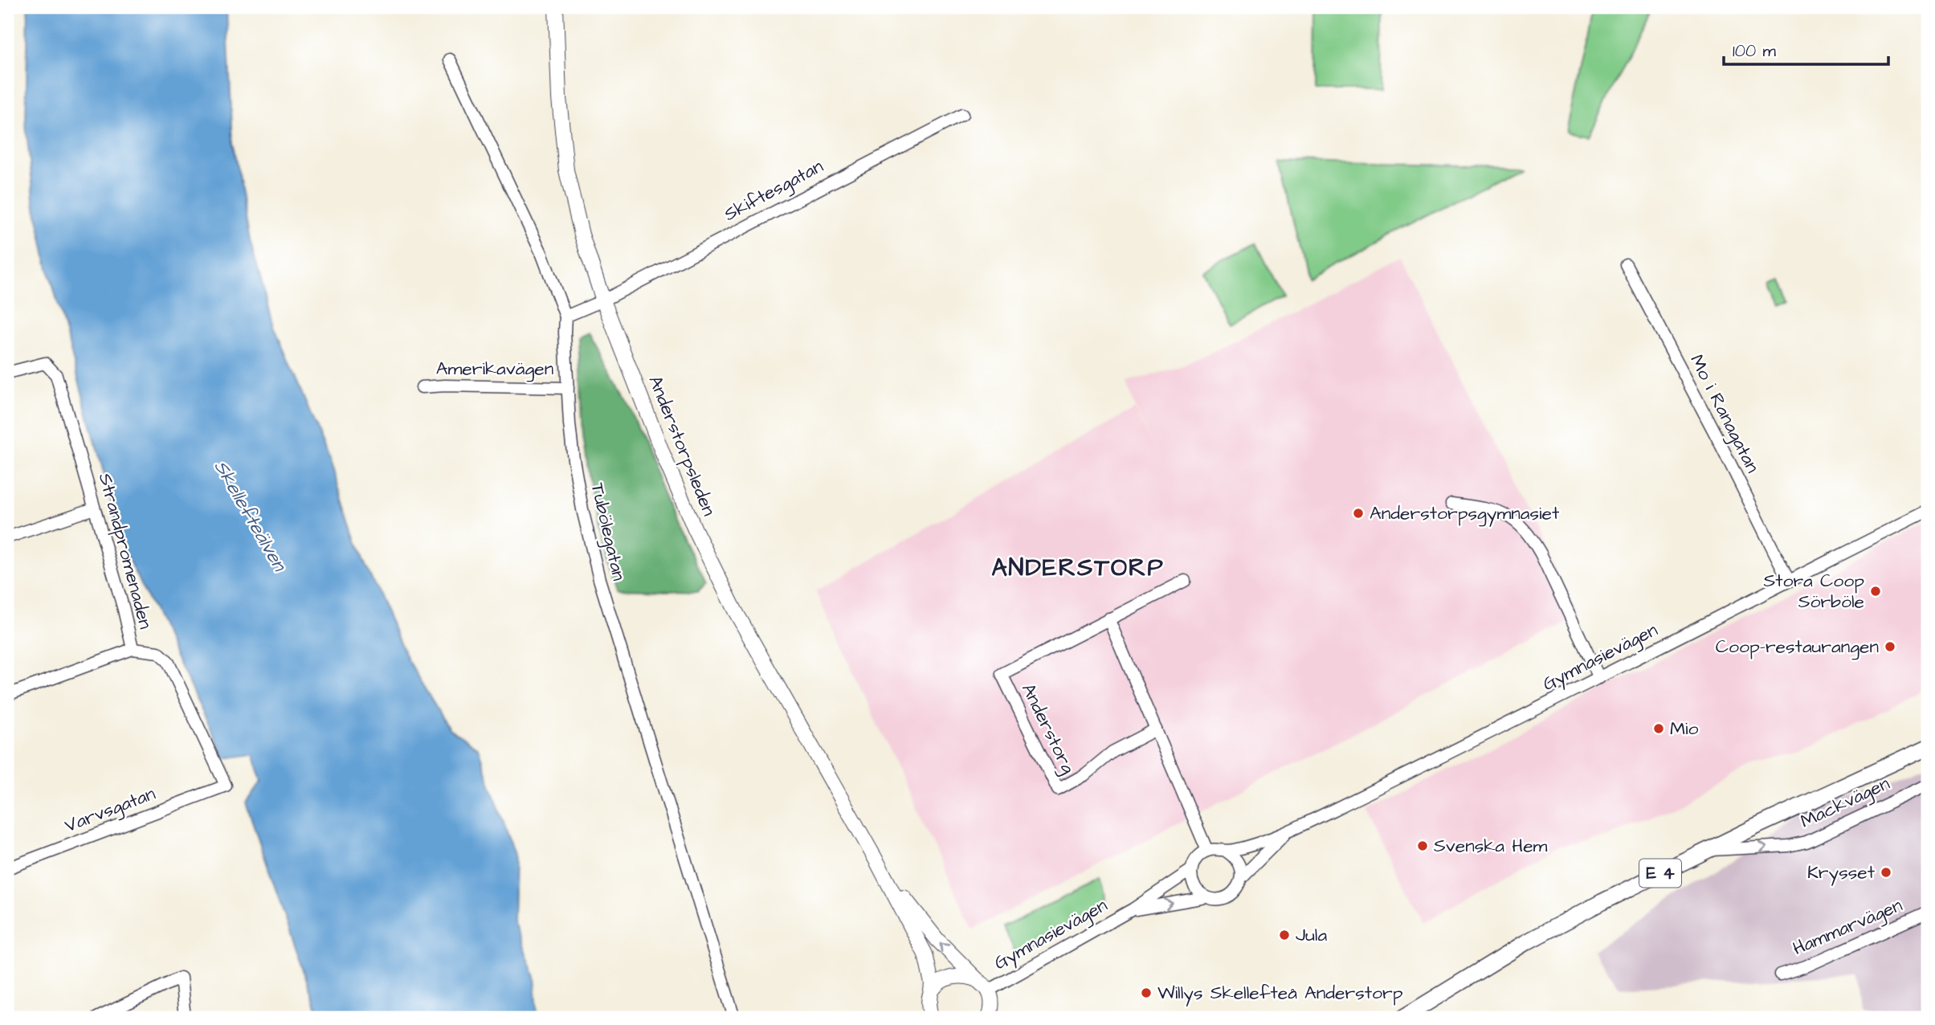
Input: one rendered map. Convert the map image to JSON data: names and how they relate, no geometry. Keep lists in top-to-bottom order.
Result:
{
  "streets": {
    "highway": ["E 4"],
    "main road": ["Anderstorpsleden"],
    "street": [
      "Skiftesgatan",
      "Amerikavägen",
      "Mo i Ranagatan",
      "Tubölegatan",
      "Strandpromenaden",
      "Gymnasievägen",
      "Anderstorg",
      "Mackvägen",
      "Varvsgatan",
      "Hammarvägen"
    ]
  },
  "crossings": [
    ["Skiftesgatan", "Anderstorpsleden"],
    ["Skiftesgatan", "Tubölegatan"],
    ["Amerikavägen", "Tubölegatan"],
    ["Mo i Ranagatan", "Gymnasievägen"],
    ["Anderstorpsleden", "Gymnasievägen"],
    ["Strandpromenaden", "Varvsgatan"],
    ["Mackvägen", "E 4"]
  ],
  "one_way": ["Mackvägen"],
  "districts": ["ANDERSTORP"],
  "water": ["Skellefteälven"],
  "places": [
    "Anderstorpsgymnasiet",
    "Stora Coop Sörböle",
    "Coop-restaurangen",
    "Mio",
    "Svenska Hem",
    "Krysset",
    "Jula",
    "Willys Skellefteå Anderstorp"
  ],
  "scale_bar": "100 m"
}
